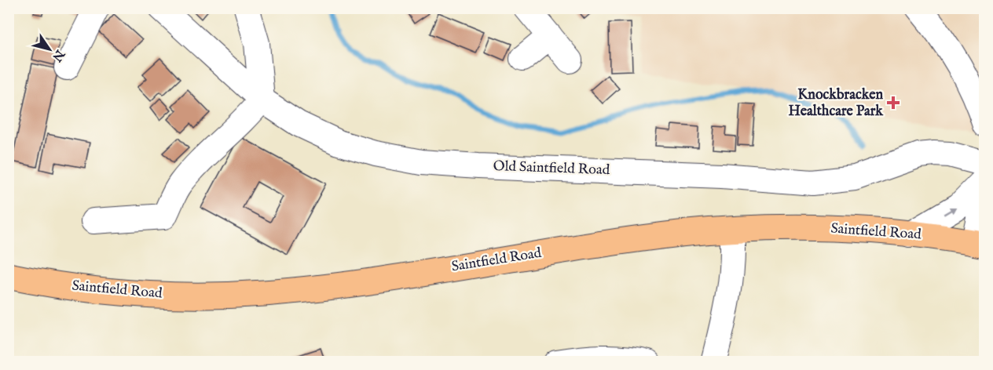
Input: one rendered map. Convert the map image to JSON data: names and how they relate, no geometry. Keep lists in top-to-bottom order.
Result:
{
  "streets": {
    "highway": ["Saintfield Road"],
    "street": ["Old Saintfield Road"]
  },
  "places": {
    "health": ["Knockbracken Healthcare Park"]
  },
  "north": "bottom right"
}
